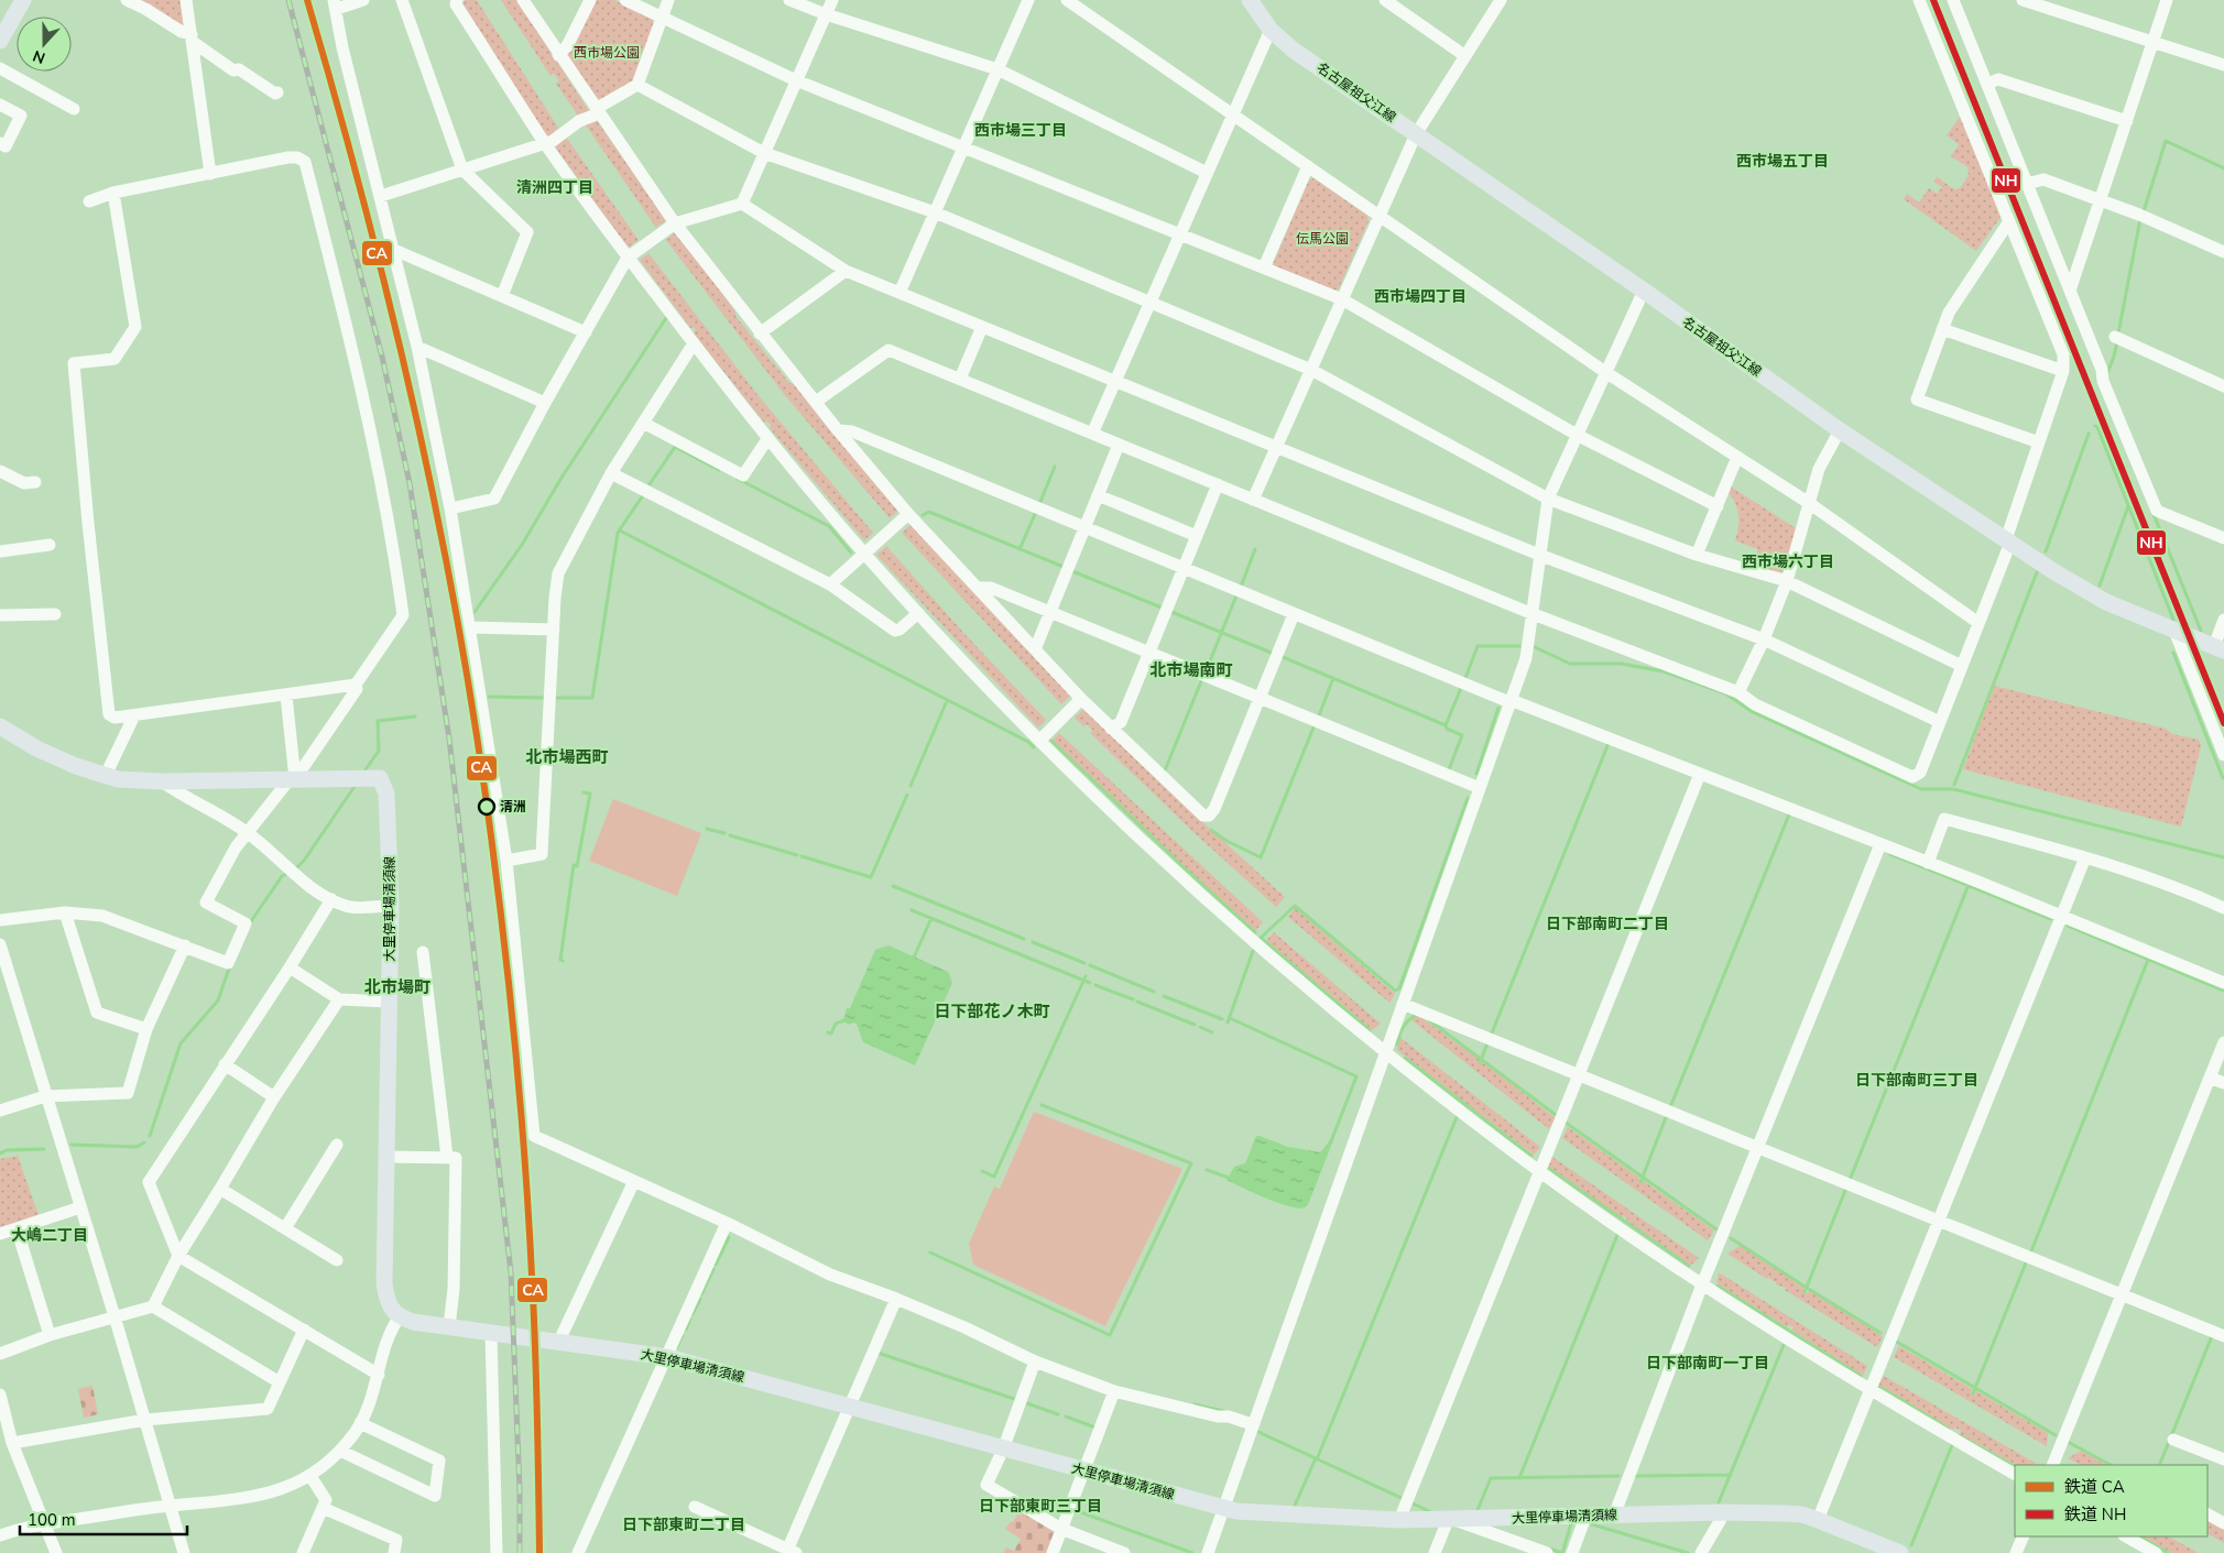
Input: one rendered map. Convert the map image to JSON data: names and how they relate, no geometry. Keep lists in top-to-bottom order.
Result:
{
  "streets": {
    "main road": ["名古屋祖父江線", "大里停車場清須線"]
  },
  "districts": [
    "西市場三丁目",
    "西市場五丁目",
    "清洲四丁目",
    "西市場四丁目",
    "西市場六丁目",
    "北市場南町",
    "北市場西町",
    "日下部南町二丁目",
    "北市場町",
    "日下部花ノ木町",
    "日下部南町三丁目",
    "大嶋二丁目",
    "日下部南町一丁目",
    "日下部東町三丁目",
    "日下部東町二丁目"
  ],
  "parks": ["西市場公園", "伝馬公園"],
  "places": ["清洲"],
  "lines": ["rail line CA", "rail line NH"],
  "legend": ["鉄道 CA", "鉄道 NH"],
  "scale_bar": "100 m",
  "north": "bottom"
}
